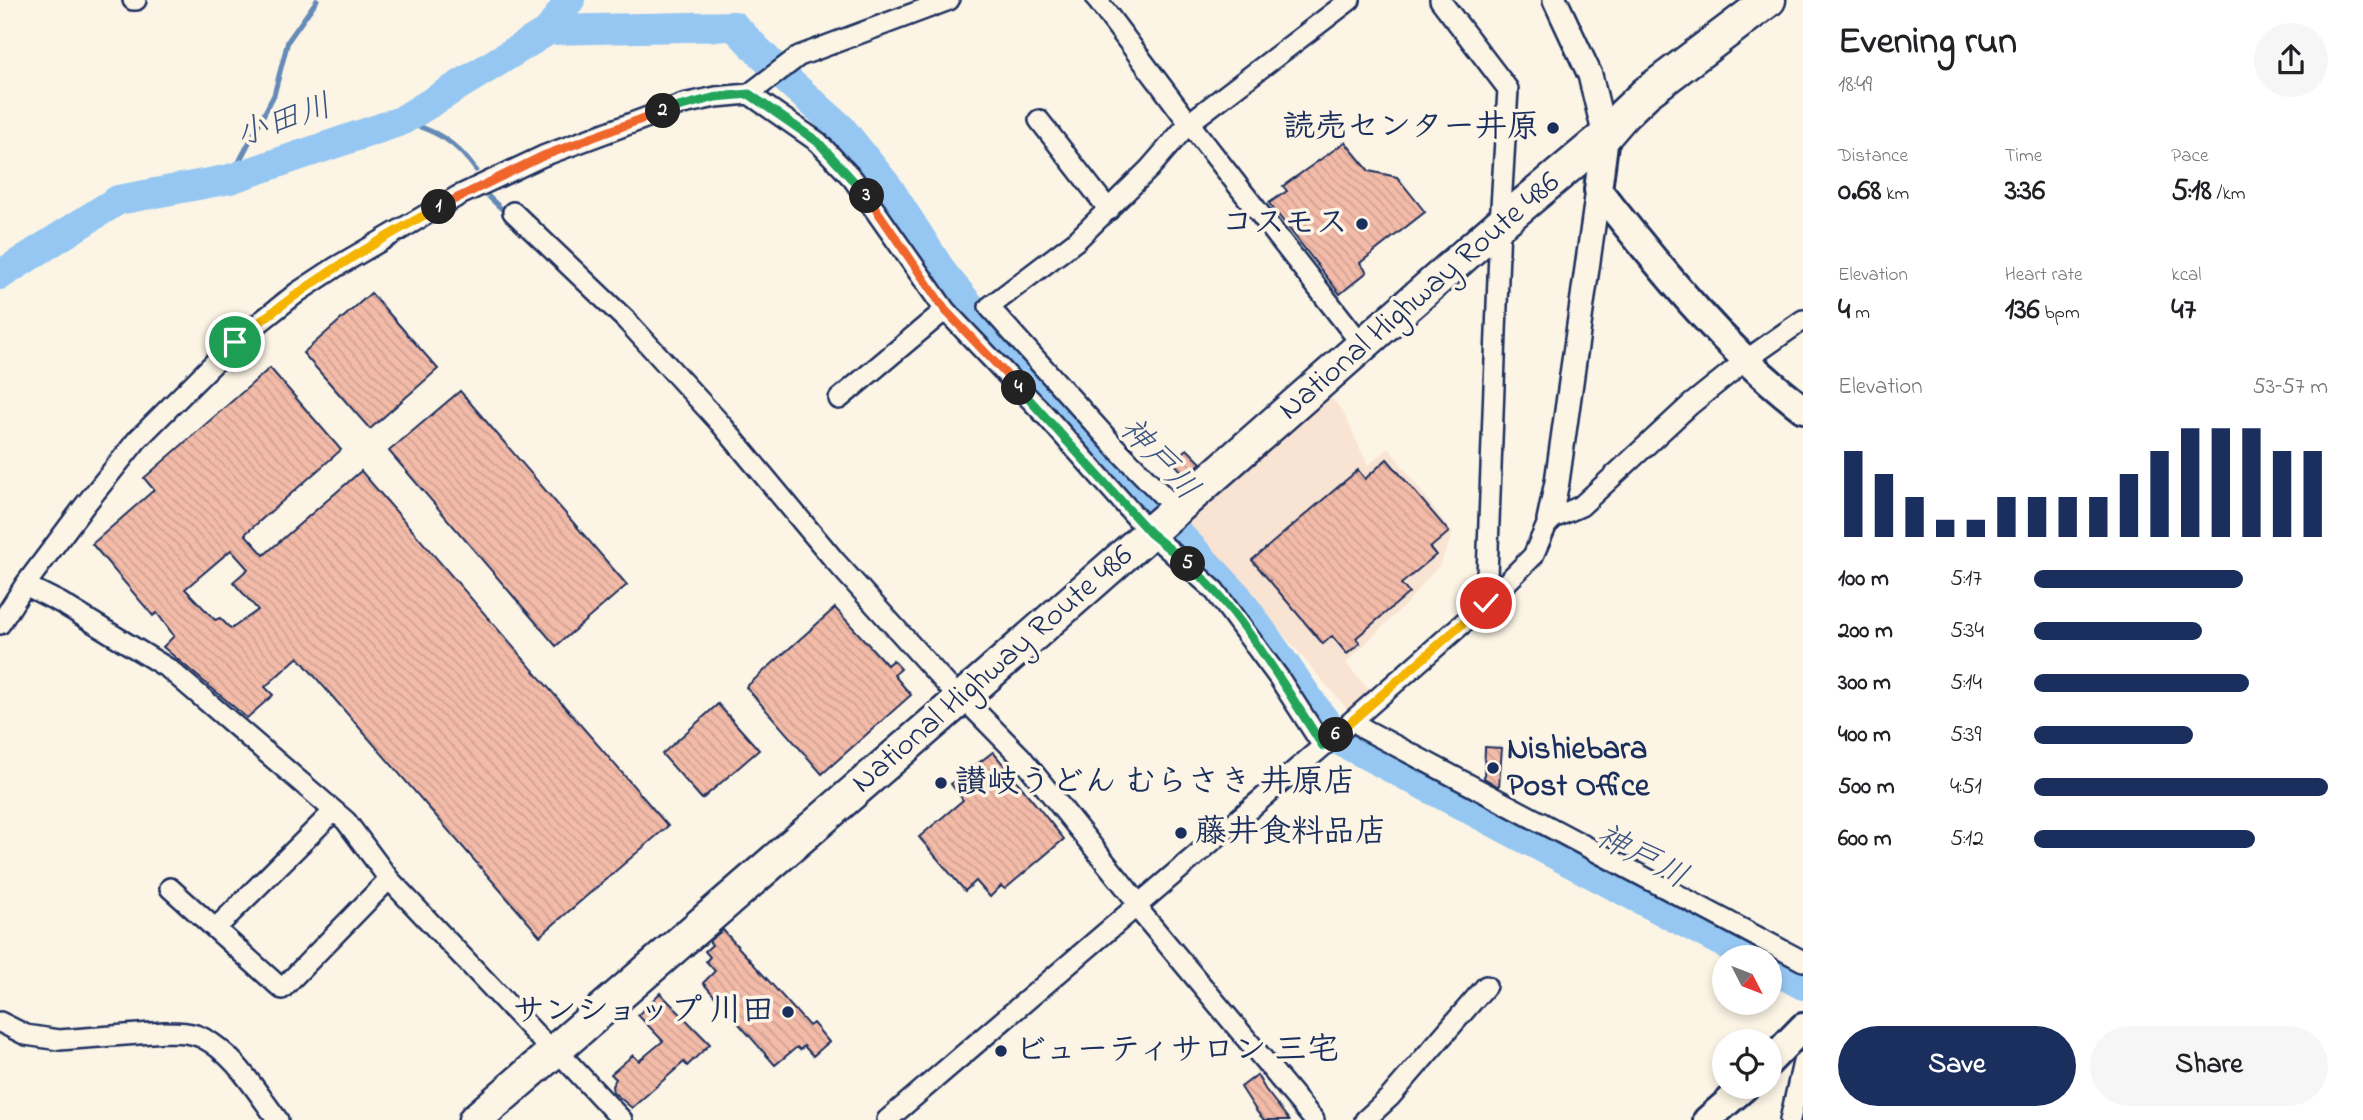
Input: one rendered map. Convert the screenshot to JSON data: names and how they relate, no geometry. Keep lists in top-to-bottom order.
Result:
{
  "streets": {
    "highway": ["National Highway Route 486"]
  },
  "water": ["小田川", "神戸川"],
  "places": [
    "読売センター井原",
    "コスモス",
    "Nishiebara Post Office",
    "讃岐うどん むらさき 井原店",
    "藤井食料品店",
    "サンショップ 川田",
    "ビューティサロン 三宅"
  ],
  "north": "bottom right",
  "page": {
    "heading": ["Evening run", "18:49"],
    "pins": [
      "2",
      "3",
      "1",
      "4",
      "5",
      "6"
    ],
    "stats": [
      ["Distance", "0.68 km"],
      ["Time", "3:36"],
      ["Pace", "5:18 /km"],
      ["Elevation", "4 m"],
      ["Heart rate", "136 bpm"],
      ["kcal", "47"]
    ],
    "chart": ["Elevation", "53–57 m"],
    "list": [
      {
        "name": "100 m",
        "note": "5:17"
      },
      {
        "name": "200 m",
        "note": "5:34"
      },
      {
        "name": "300 m",
        "note": "5:14"
      },
      {
        "name": "400 m",
        "note": "5:39"
      },
      {
        "name": "500 m",
        "note": "4:51"
      },
      {
        "name": "600 m",
        "note": "5:12"
      }
    ],
    "buttons": ["Save", "Share"]
  }
}
